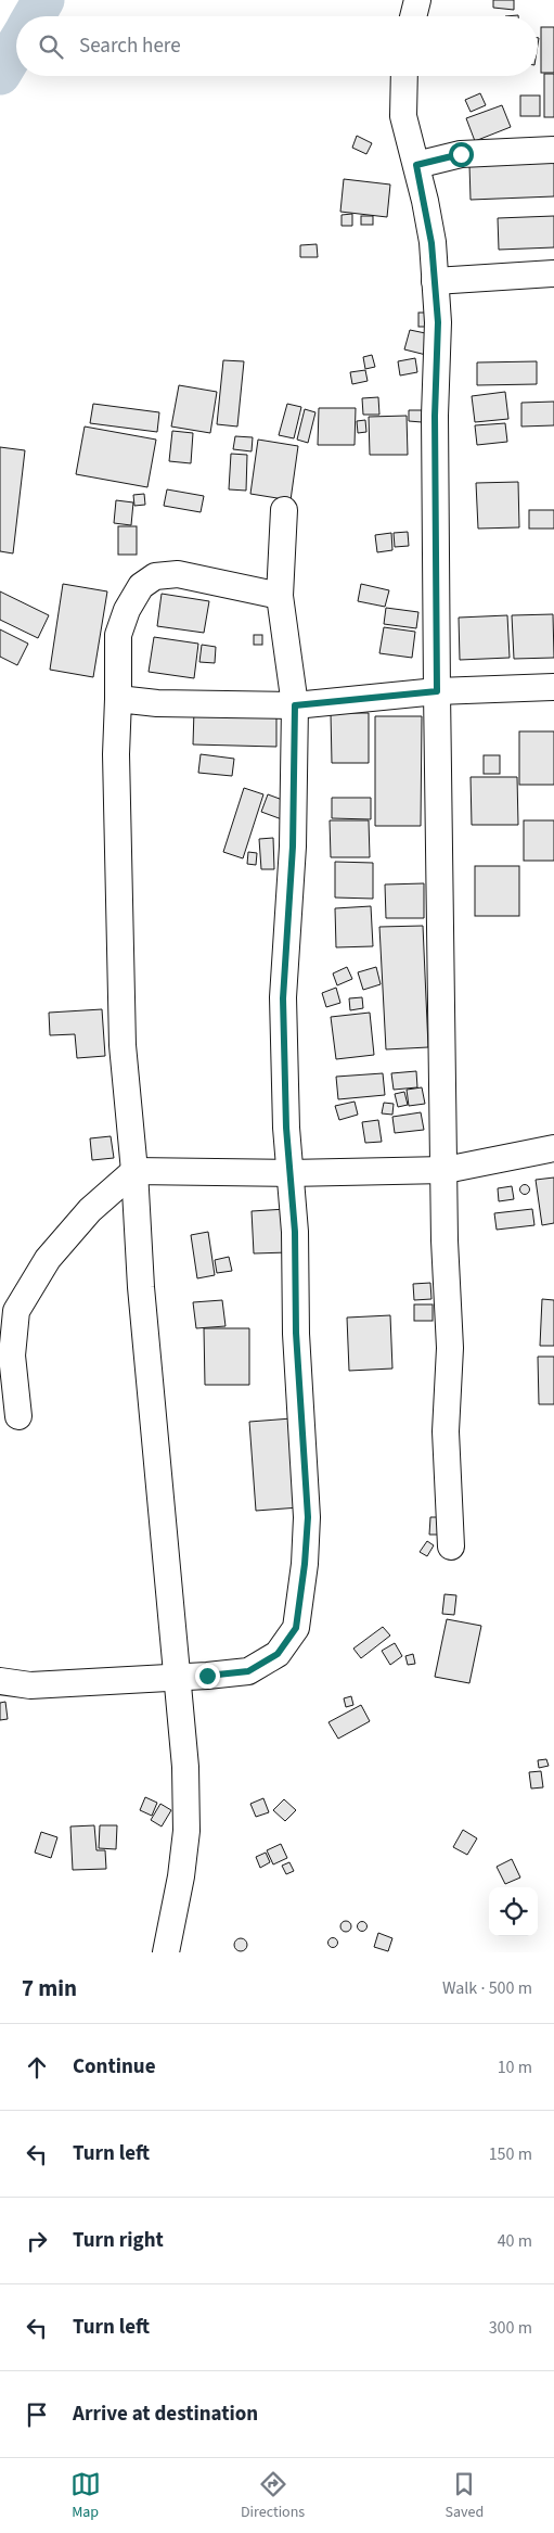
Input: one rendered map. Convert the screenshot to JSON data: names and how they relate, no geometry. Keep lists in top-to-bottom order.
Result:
{
  "page": {
    "search": "Search here",
    "heading": ["7 min", "Walk · 500 m"],
    "list": [
      ["Continue", "10 m"],
      ["Turn left", "150 m"],
      ["Turn right", "40 m"],
      ["Turn left", "300 m"],
      "Arrive at destination"
    ],
    "nav": ["Map", "Directions", "Saved"]
  }
}
